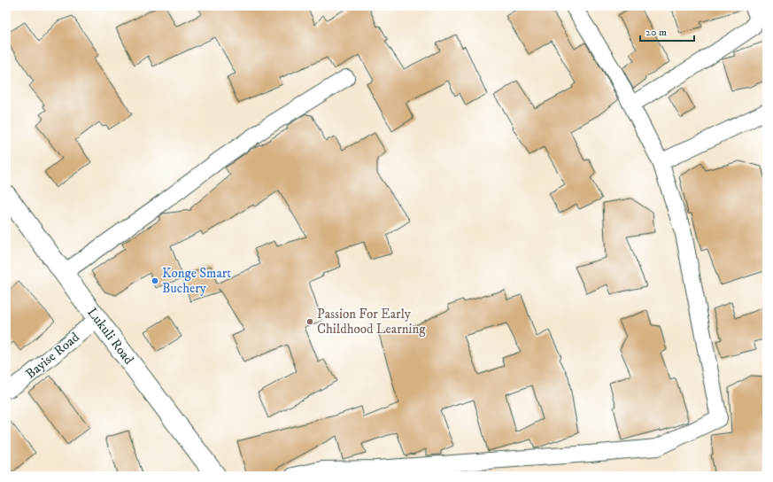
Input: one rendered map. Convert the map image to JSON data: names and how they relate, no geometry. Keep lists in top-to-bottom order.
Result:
{
  "streets": {
    "street": ["Lukuli Road", "Bayise Road"]
  },
  "crossings": [
    ["Lukuli Road", "Bayise Road"]
  ],
  "places": ["Konge Smart Buchery", "Passion For Early Childhood Learning"],
  "scale_bar": "20 m"
}
